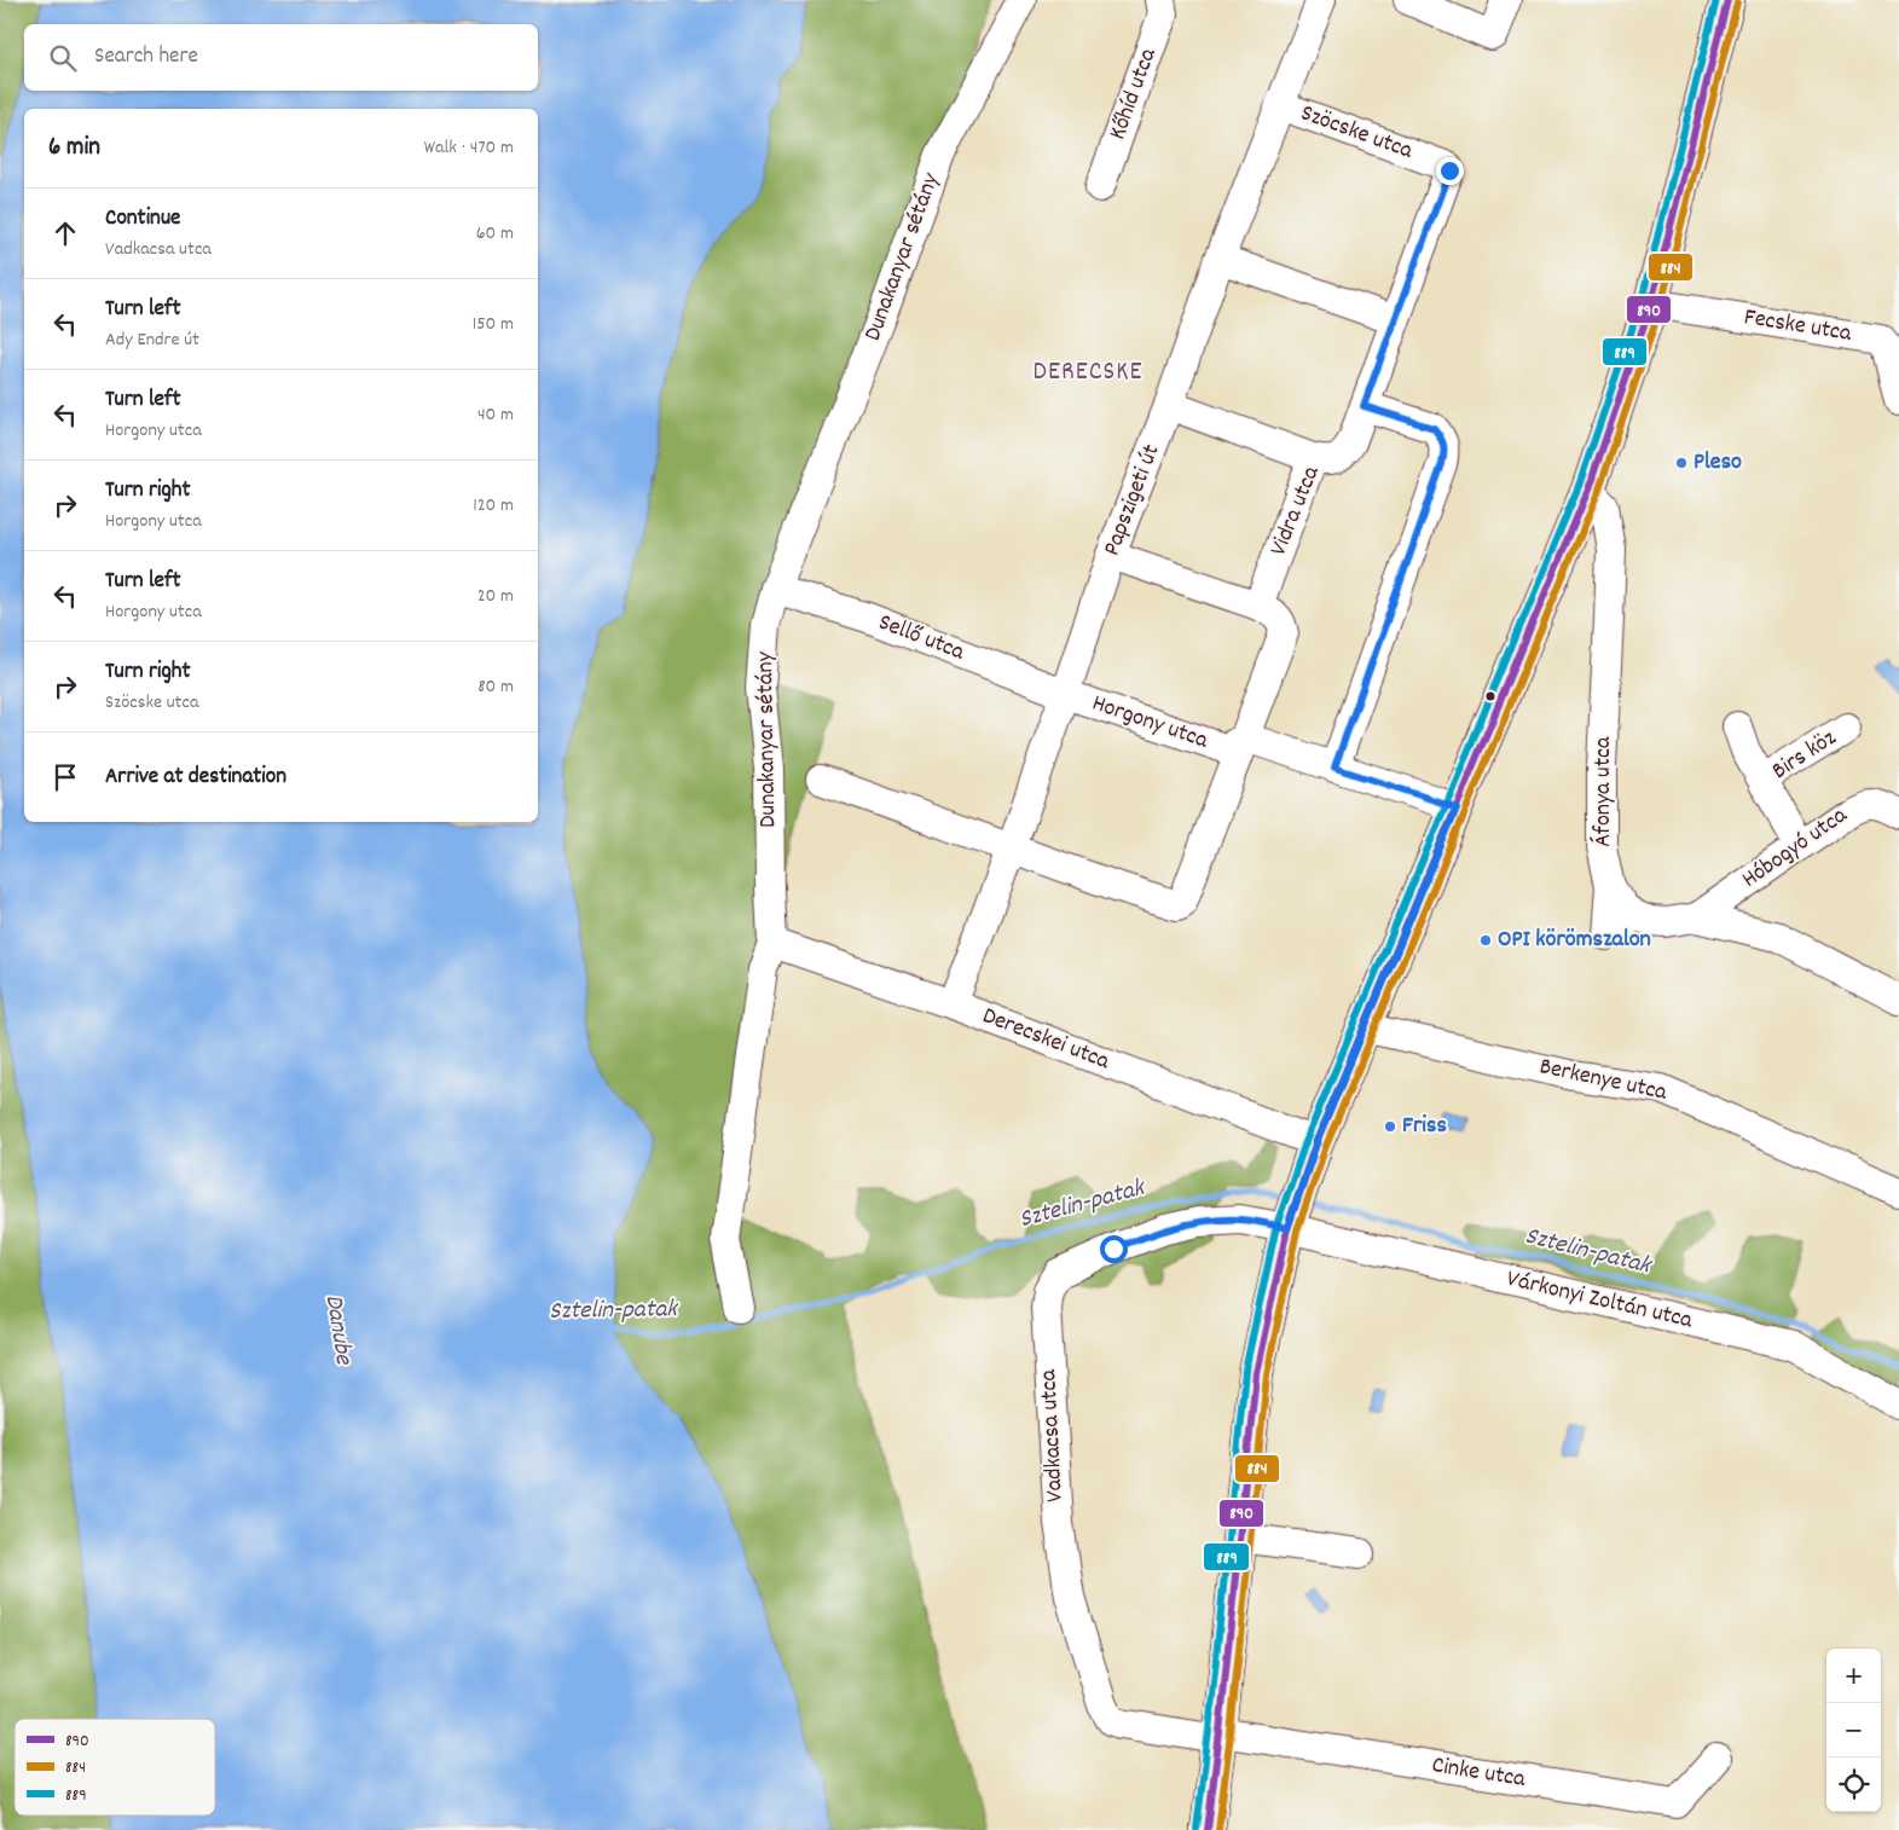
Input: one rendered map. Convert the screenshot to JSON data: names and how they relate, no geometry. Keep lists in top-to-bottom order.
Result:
{
  "streets": {
    "street": [
      "Kőhíd utca",
      "Szöcske utca",
      "Dunakanyar sétány",
      "Fecske utca",
      "Papszigeti út",
      "Vidra utca",
      "Sellő utca",
      "Horgony utca",
      "Birs köz",
      "Áfonya utca",
      "Hóbogyó utca",
      "Derecskei utca",
      "Berkenye utca",
      "Várkonyi Zoltán utca",
      "Vadkacsa utca",
      "Cinke utca"
    ]
  },
  "crossings": [
    ["Szöcske utca", "Papszigeti út"],
    ["Szöcske utca", "Vidra utca"],
    ["Dunakanyar sétány", "Sellő utca"],
    ["Dunakanyar sétány", "Derecskei utca"],
    ["Papszigeti út", "Sellő utca"],
    ["Papszigeti út", "Horgony utca"],
    ["Papszigeti út", "Derecskei utca"],
    ["Sellő utca", "Horgony utca"],
    ["Áfonya utca", "Hóbogyó utca"],
    ["Várkonyi Zoltán utca", "Vadkacsa utca"],
    ["Vadkacsa utca", "Cinke utca"]
  ],
  "districts": ["DERECSKE"],
  "water": ["Sztelin-patak", "Danube"],
  "places": ["Pleso", "OPI körömszalon", "Friss"],
  "lines": ["transit line 890", "transit line 889", "transit line 884"],
  "legend": ["890", "884", "889"],
  "page": {
    "search": "Search here",
    "heading": ["6 min", "Walk · 470 m"],
    "list": [
      ["Continue", "Vadkacsa utca", "60 m"],
      ["Turn left", "Ady Endre út", "150 m"],
      ["Turn left", "Horgony utca", "40 m"],
      ["Turn right", "Horgony utca", "120 m"],
      ["Turn left", "Horgony utca", "20 m"],
      ["Turn right", "Szöcske utca", "80 m"],
      "Arrive at destination"
    ],
    "map_buttons": ["+", "−"]
  }
}
